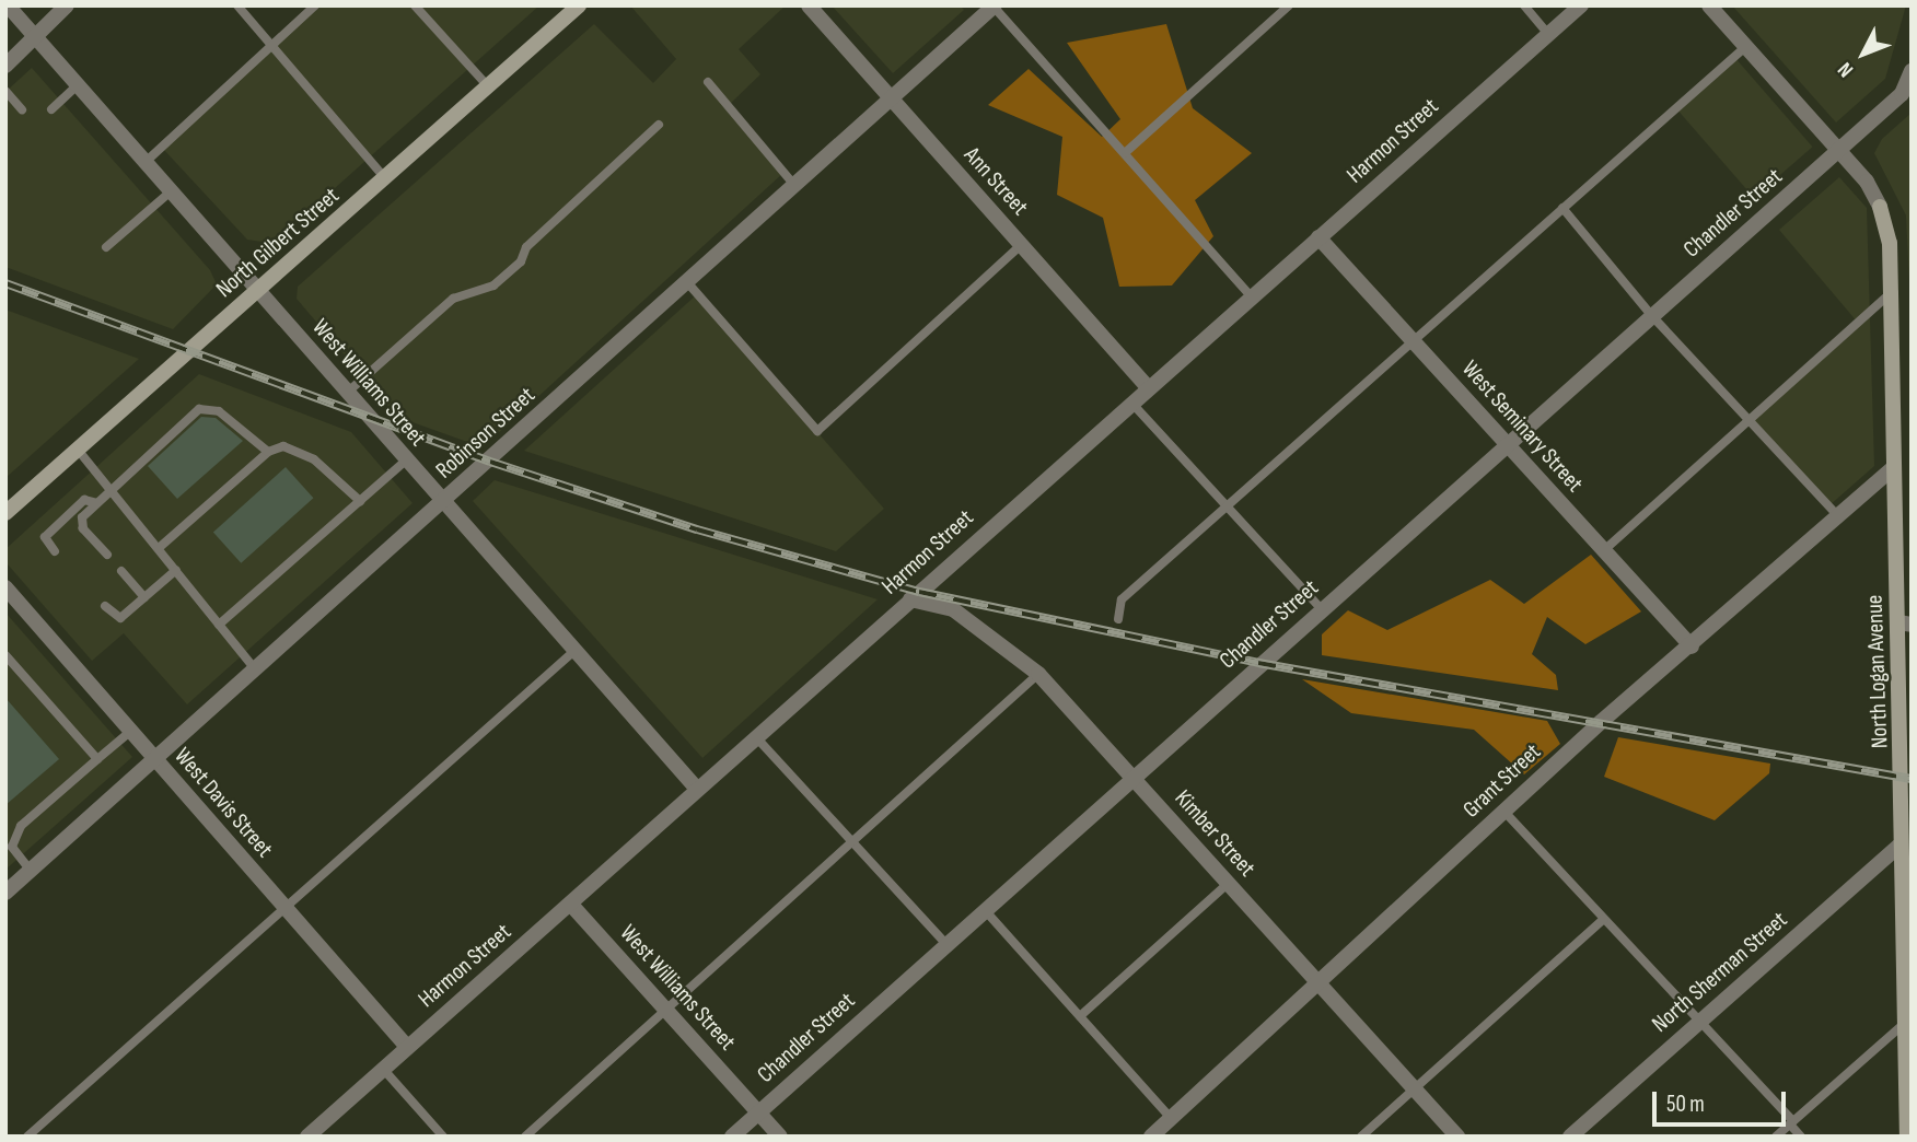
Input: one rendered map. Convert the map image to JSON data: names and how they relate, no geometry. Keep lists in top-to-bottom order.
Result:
{
  "streets": {
    "street": [
      "Harmon Street",
      "Ann Street",
      "Chandler Street",
      "North Gilbert Street",
      "West Williams Street",
      "West Seminary Street",
      "Robinson Street",
      "North Logan Avenue",
      "Grant Street",
      "West Davis Street",
      "Kimber Street",
      "North Sherman Street"
    ]
  },
  "crossings": [
    ["Harmon Street", "Ann Street"],
    ["Harmon Street", "West Williams Street"],
    ["Harmon Street", "West Seminary Street"],
    ["Harmon Street", "West Davis Street"],
    ["Harmon Street", "Kimber Street"],
    ["Ann Street", "Robinson Street"],
    ["Chandler Street", "West Williams Street"],
    ["Chandler Street", "West Seminary Street"],
    ["Chandler Street", "North Logan Avenue"],
    ["Chandler Street", "Kimber Street"],
    ["North Gilbert Street", "West Williams Street"],
    ["West Williams Street", "Robinson Street"],
    ["West Seminary Street", "Grant Street"],
    ["Robinson Street", "West Davis Street"],
    ["North Logan Avenue", "Grant Street"],
    ["North Logan Avenue", "North Sherman Street"],
    ["Grant Street", "Kimber Street"]
  ],
  "scale_bar": "50 m",
  "north": "bottom left"
}
